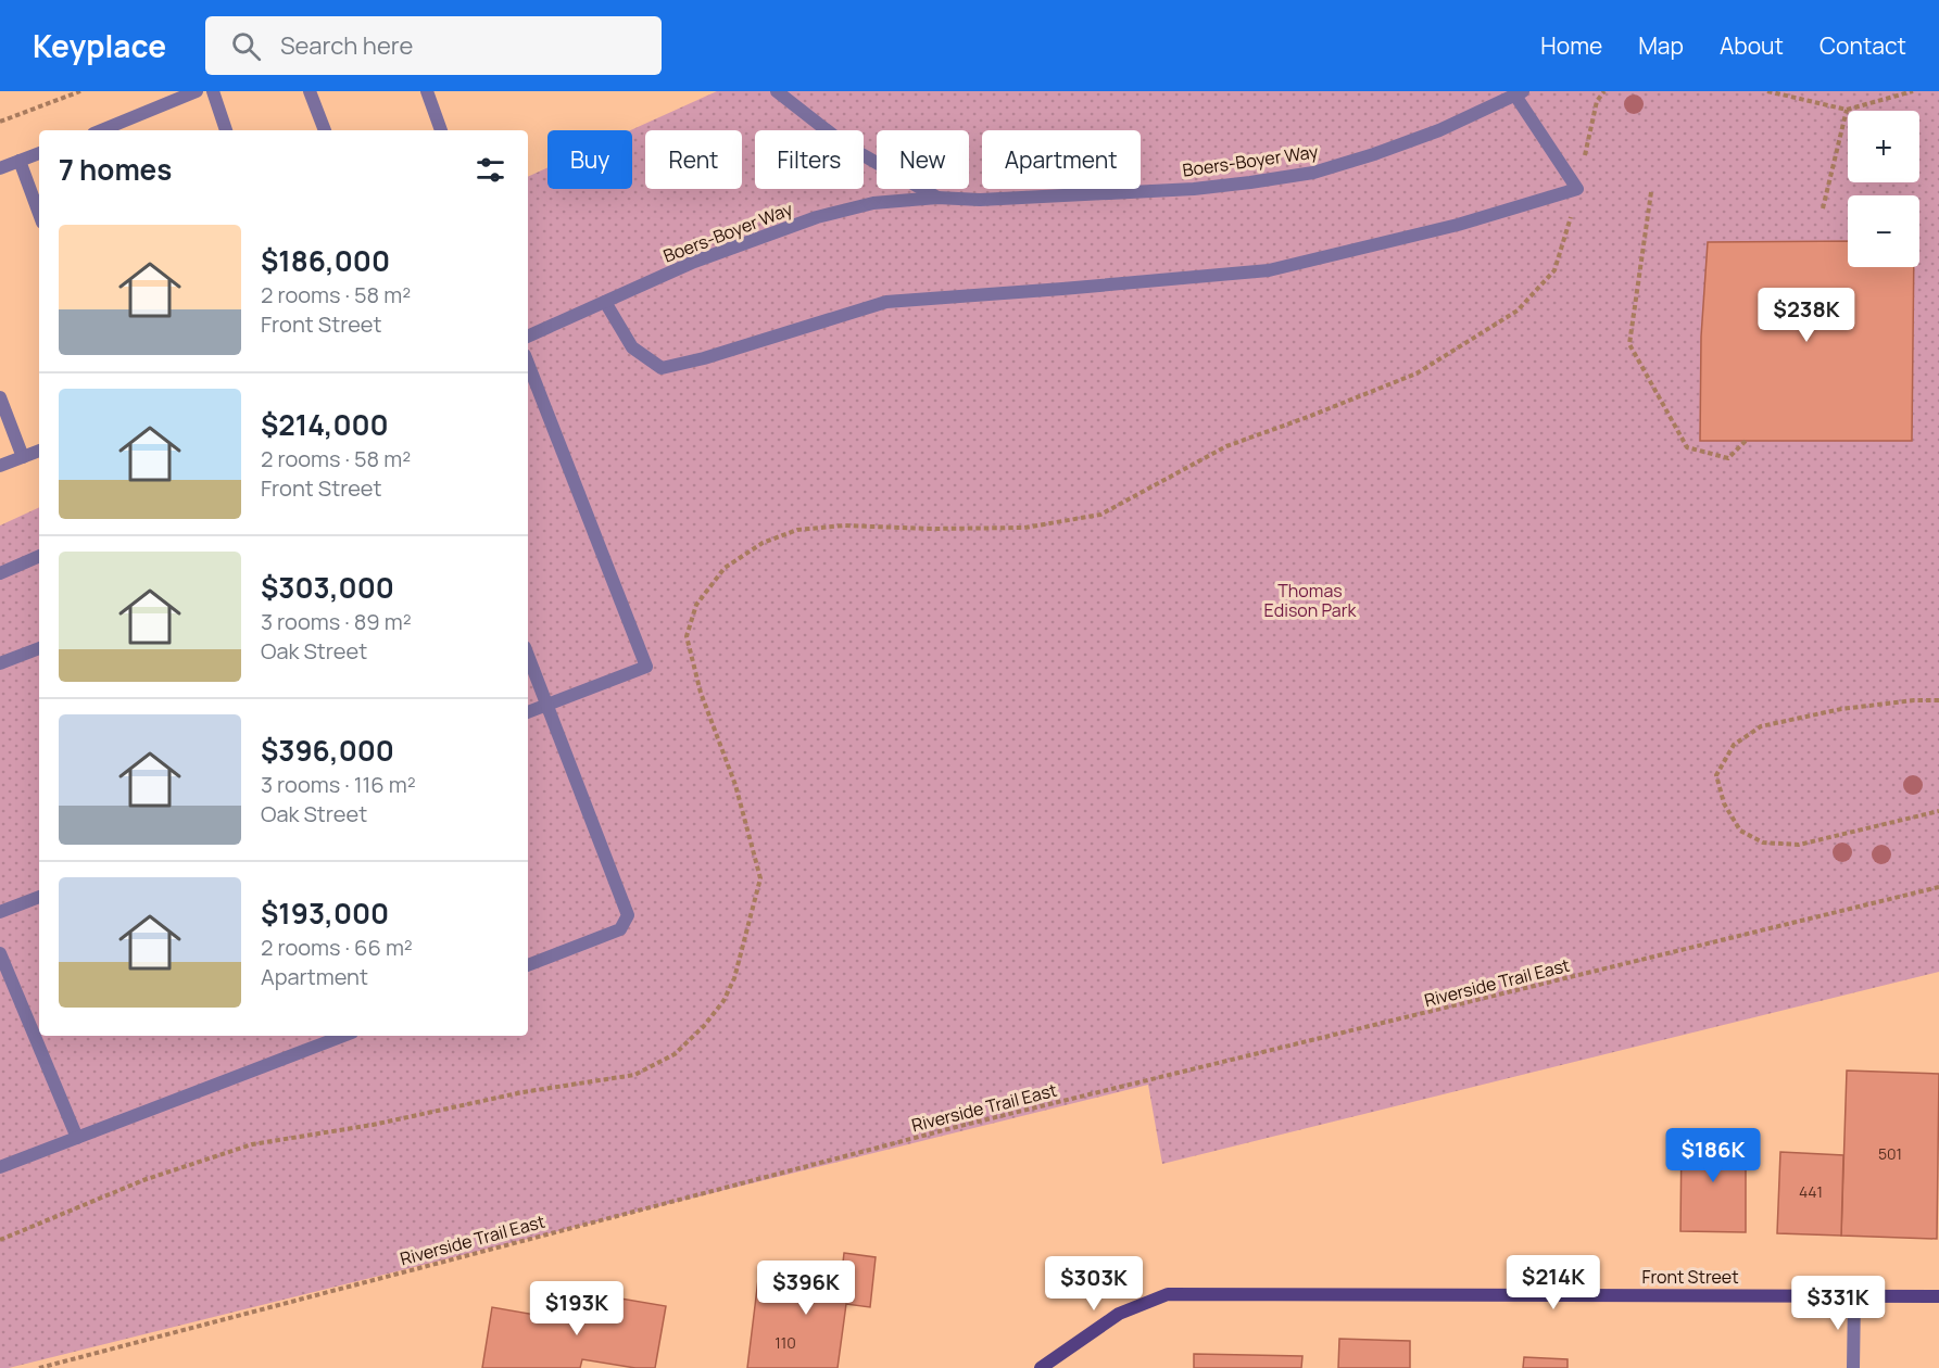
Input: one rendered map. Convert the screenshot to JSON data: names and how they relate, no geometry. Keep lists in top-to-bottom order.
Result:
{
  "streets": {
    "main road": ["Front Street"],
    "street": ["Boers-Boyer Way"],
    "path": ["Riverside Trail East"]
  },
  "parks": ["Thomas Edison Park"],
  "house_numbers": ["501", "441", "110"],
  "page": {
    "header": "Keyplace",
    "search": "Search here",
    "nav": [
      "Home",
      "Map",
      "About",
      "Contact"
    ],
    "map_buttons": ["+", "−"],
    "chip": [
      "Buy",
      "Rent",
      "Filters",
      "New",
      "Apartment"
    ],
    "heading": "7 homes",
    "list": [
      {
        "name": "$186,000",
        "note": "2 rooms · 58 m² · Front Street"
      },
      {
        "name": "$214,000",
        "note": "2 rooms · 58 m² · Front Street"
      },
      {
        "name": "$303,000",
        "note": "3 rooms · 89 m² · Oak Street"
      },
      {
        "name": "$396,000",
        "note": "3 rooms · 116 m² · Oak Street"
      },
      {
        "name": "$193,000",
        "note": "2 rooms · 66 m² · Apartment"
      }
    ],
    "price": [
      "$238K",
      "$186K",
      "$214K",
      "$303K",
      "$396K",
      "$331K",
      "$193K"
    ]
  }
}
